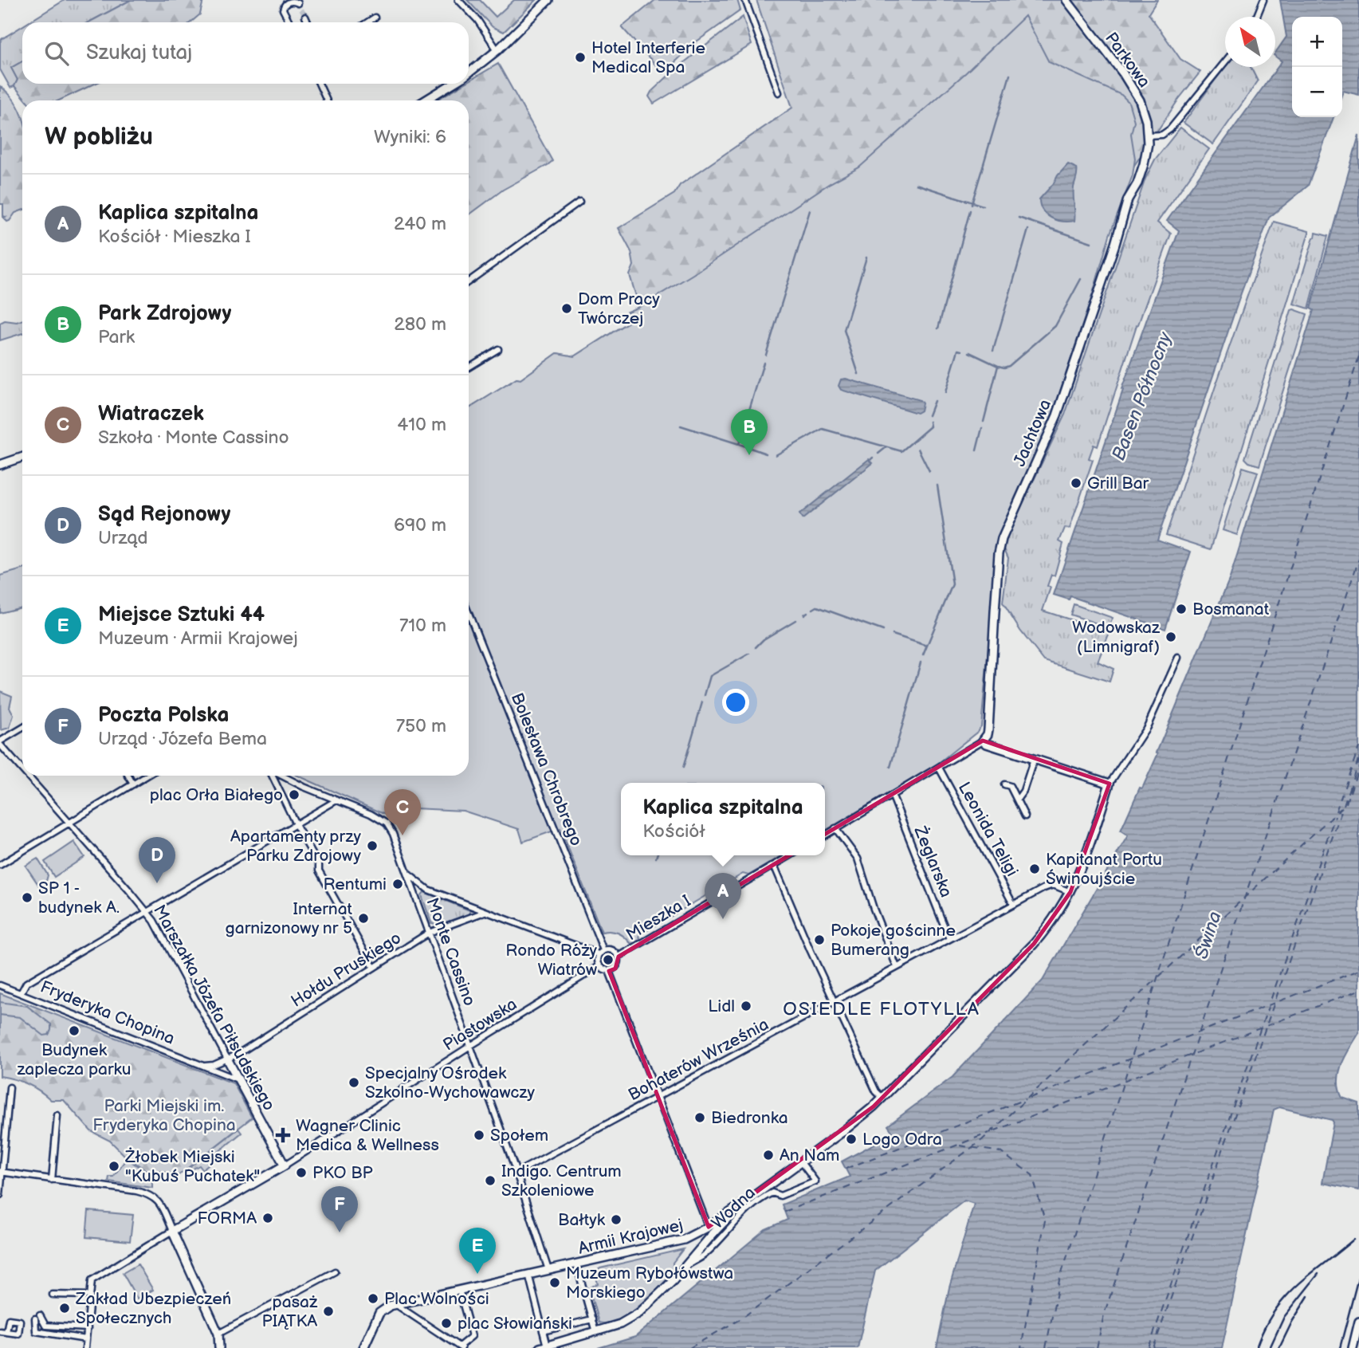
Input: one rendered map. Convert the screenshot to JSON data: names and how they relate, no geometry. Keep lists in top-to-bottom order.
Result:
{
  "streets": {
    "street": [
      "Parkowa",
      "Jachtowa",
      "Bolesława Chrobrego",
      "Leonida Teligi",
      "Żeglarska",
      "Mieszka I",
      "Monte Cassino",
      "Hołdu Pruskiego",
      "Marszałka Józefa Piłsudskiego",
      "Fryderyka Chopina",
      "Piastowska",
      "Bohaterów Września",
      "Wodna",
      "Armii Krajowej"
    ]
  },
  "crossings": [
    ["Parkowa", "Jachtowa"],
    ["Bolesława Chrobrego", "Mieszka I"],
    ["Bolesława Chrobrego", "Piastowska"],
    ["Leonida Teligi", "Bohaterów Września"],
    ["Żeglarska", "Bohaterów Września"],
    ["Mieszka I", "Piastowska"],
    ["Monte Cassino", "Hołdu Pruskiego"],
    ["Monte Cassino", "Piastowska"],
    ["Monte Cassino", "Bohaterów Września"],
    ["Monte Cassino", "Armii Krajowej"],
    ["Hołdu Pruskiego", "Marszałka Józefa Piłsudskiego"],
    ["Marszałka Józefa Piłsudskiego", "Fryderyka Chopina"],
    ["Marszałka Józefa Piłsudskiego", "Piastowska"]
  ],
  "districts": ["OSIEDLE FLOTYLLA"],
  "water": ["Basen Północny", "Świna"],
  "parks": ["Parki Miejski im. Fryderyka Chopina"],
  "places": {
    "other": [
      "Hotel Interferie Medical Spa",
      "Dom Pracy Twórczej",
      "Grill Bar",
      "Bosmanat",
      "Wodowskaz (Limnigraf)",
      "plac Orła Białego",
      "Apartamenty przy Parku Zdrojowy",
      "Kapitanat Portu Świnoujście",
      "Rentumi",
      "SP 1 - budynek A.",
      "Internat garnizonowy nr 5",
      "Pokoje gościnne Bumerang",
      "Rondo Róży Wiatrów",
      "Lidl",
      "Budynek zaplecza parku",
      "Specjalny Ośrodek Szkolno-Wychowawczy",
      "Biedronka",
      "Społem",
      "Logo Odra",
      "An Nam",
      "Żłobek Miejski \"Kubuś Puchatek\"",
      "PKO BP",
      "Indigo. Centrum Szkoleniowe",
      "FORMA",
      "Bałtyk",
      "Muzeum Rybołówstwa Morskiego",
      "Plac Wolności",
      "Zakład Ubezpieczeń Społecznych",
      "pasaż PIĄTKA",
      "plac Słowiański"
    ],
    "health": ["Wagner Clinic Medica & Wellness"]
  },
  "north": "top left",
  "page": {
    "map_buttons": ["+", "−"],
    "search": "Szukaj tutaj",
    "heading": ["W pobliżu", "Wyniki: 6"],
    "list": [
      {
        "mark": "A",
        "name": "Kaplica szpitalna",
        "note": "Kościół · Mieszka I",
        "value": "240 m"
      },
      {
        "mark": "B",
        "name": "Park Zdrojowy",
        "note": "Park",
        "value": "280 m"
      },
      {
        "mark": "C",
        "name": "Wiatraczek",
        "note": "Szkoła · Monte Cassino",
        "value": "410 m"
      },
      {
        "mark": "D",
        "name": "Sąd Rejonowy",
        "note": "Urząd",
        "value": "690 m"
      },
      {
        "mark": "E",
        "name": "Miejsce Sztuki 44",
        "note": "Muzeum · Armii Krajowej",
        "value": "710 m"
      },
      {
        "mark": "F",
        "name": "Poczta Polska",
        "note": "Urząd · Józefa Bema",
        "value": "750 m"
      }
    ],
    "pins": [
      "B",
      "C",
      "D",
      "A",
      "F",
      "E"
    ],
    "popup": ["Kaplica szpitalna", "Kościół"]
  }
}
